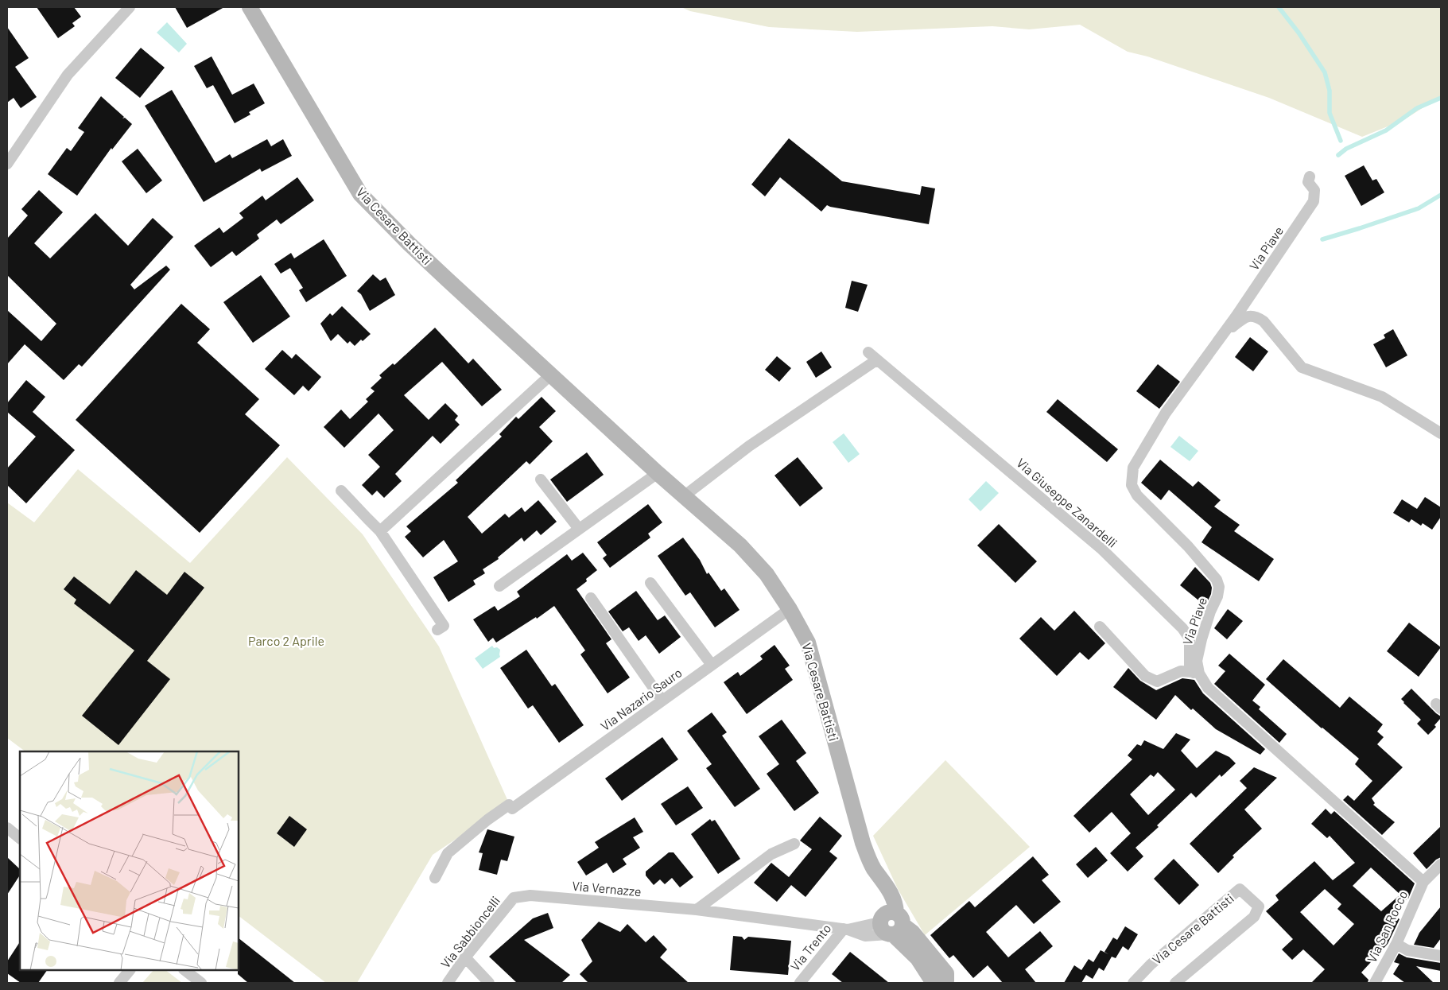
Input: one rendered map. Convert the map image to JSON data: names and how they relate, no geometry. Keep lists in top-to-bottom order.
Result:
{
  "streets": {
    "street": [
      "Via Cesare Battisti",
      "Via Piave",
      "Via Giuseppe Zanardelli",
      "Via Nazario Sauro",
      "Via Vernazze",
      "Via San Rocco",
      "Via Sabbioncelli",
      "Via Trento"
    ]
  },
  "crossings": [
    ["Via Cesare Battisti", "Via Nazario Sauro"],
    ["Via Cesare Battisti", "Via Vernazze"],
    ["Via Piave", "Via San Rocco"],
    ["Via Vernazze", "Via Sabbioncelli"],
    ["Via Vernazze", "Via Trento"]
  ],
  "parks": ["Parco 2 Aprile"]
}
